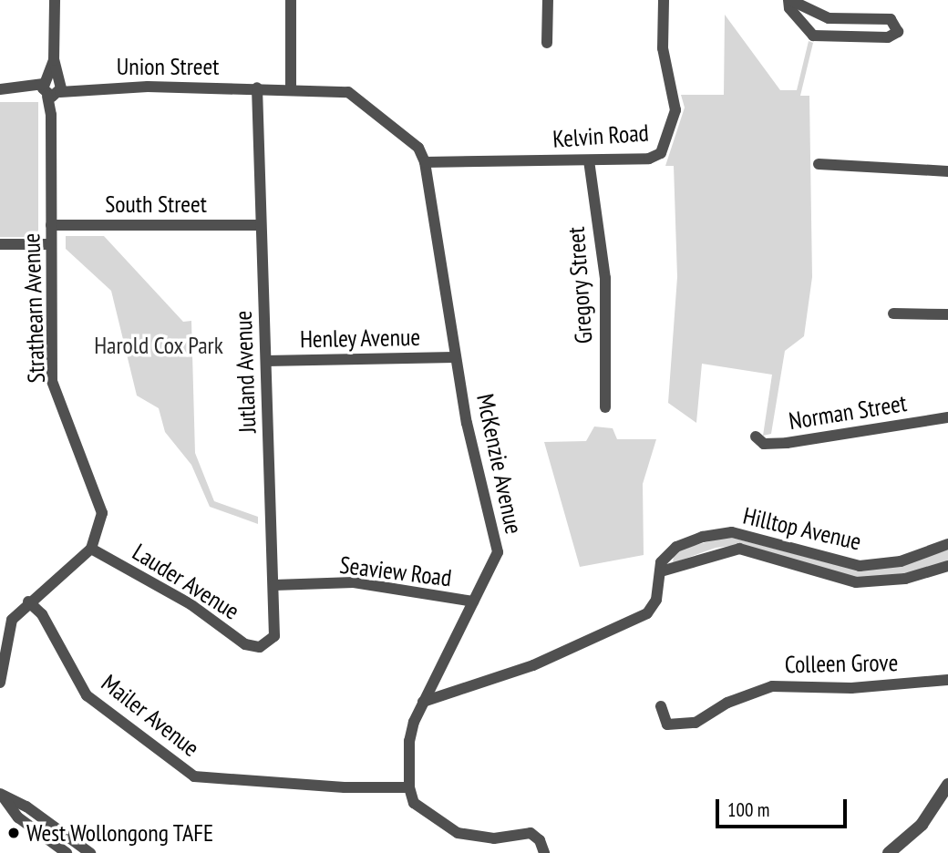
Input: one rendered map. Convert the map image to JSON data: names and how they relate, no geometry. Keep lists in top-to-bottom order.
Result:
{
  "streets": {
    "street": [
      "Union Street",
      "Kelvin Road",
      "South Street",
      "Gregory Street",
      "Strathearn Avenue",
      "Henley Avenue",
      "Jutland Avenue",
      "Norman Street",
      "McKenzie Avenue",
      "Hilltop Avenue",
      "Seaview Road",
      "Lauder Avenue",
      "Colleen Grove",
      "Mailer Avenue"
    ]
  },
  "crossings": [
    ["Union Street", "Strathearn Avenue"],
    ["Union Street", "Jutland Avenue"],
    ["Union Street", "McKenzie Avenue"],
    ["Kelvin Road", "Gregory Street"],
    ["Kelvin Road", "McKenzie Avenue"],
    ["South Street", "Strathearn Avenue"],
    ["South Street", "Jutland Avenue"],
    ["Strathearn Avenue", "Lauder Avenue"],
    ["Henley Avenue", "Jutland Avenue"],
    ["Henley Avenue", "McKenzie Avenue"],
    ["Jutland Avenue", "McKenzie Avenue"],
    ["Jutland Avenue", "Seaview Road"],
    ["Jutland Avenue", "Lauder Avenue"],
    ["McKenzie Avenue", "Hilltop Avenue"],
    ["McKenzie Avenue", "Seaview Road"],
    ["McKenzie Avenue", "Mailer Avenue"]
  ],
  "parks": ["Harold Cox Park"],
  "places": ["West Wollongong TAFE"],
  "scale_bar": "100 m"
}
